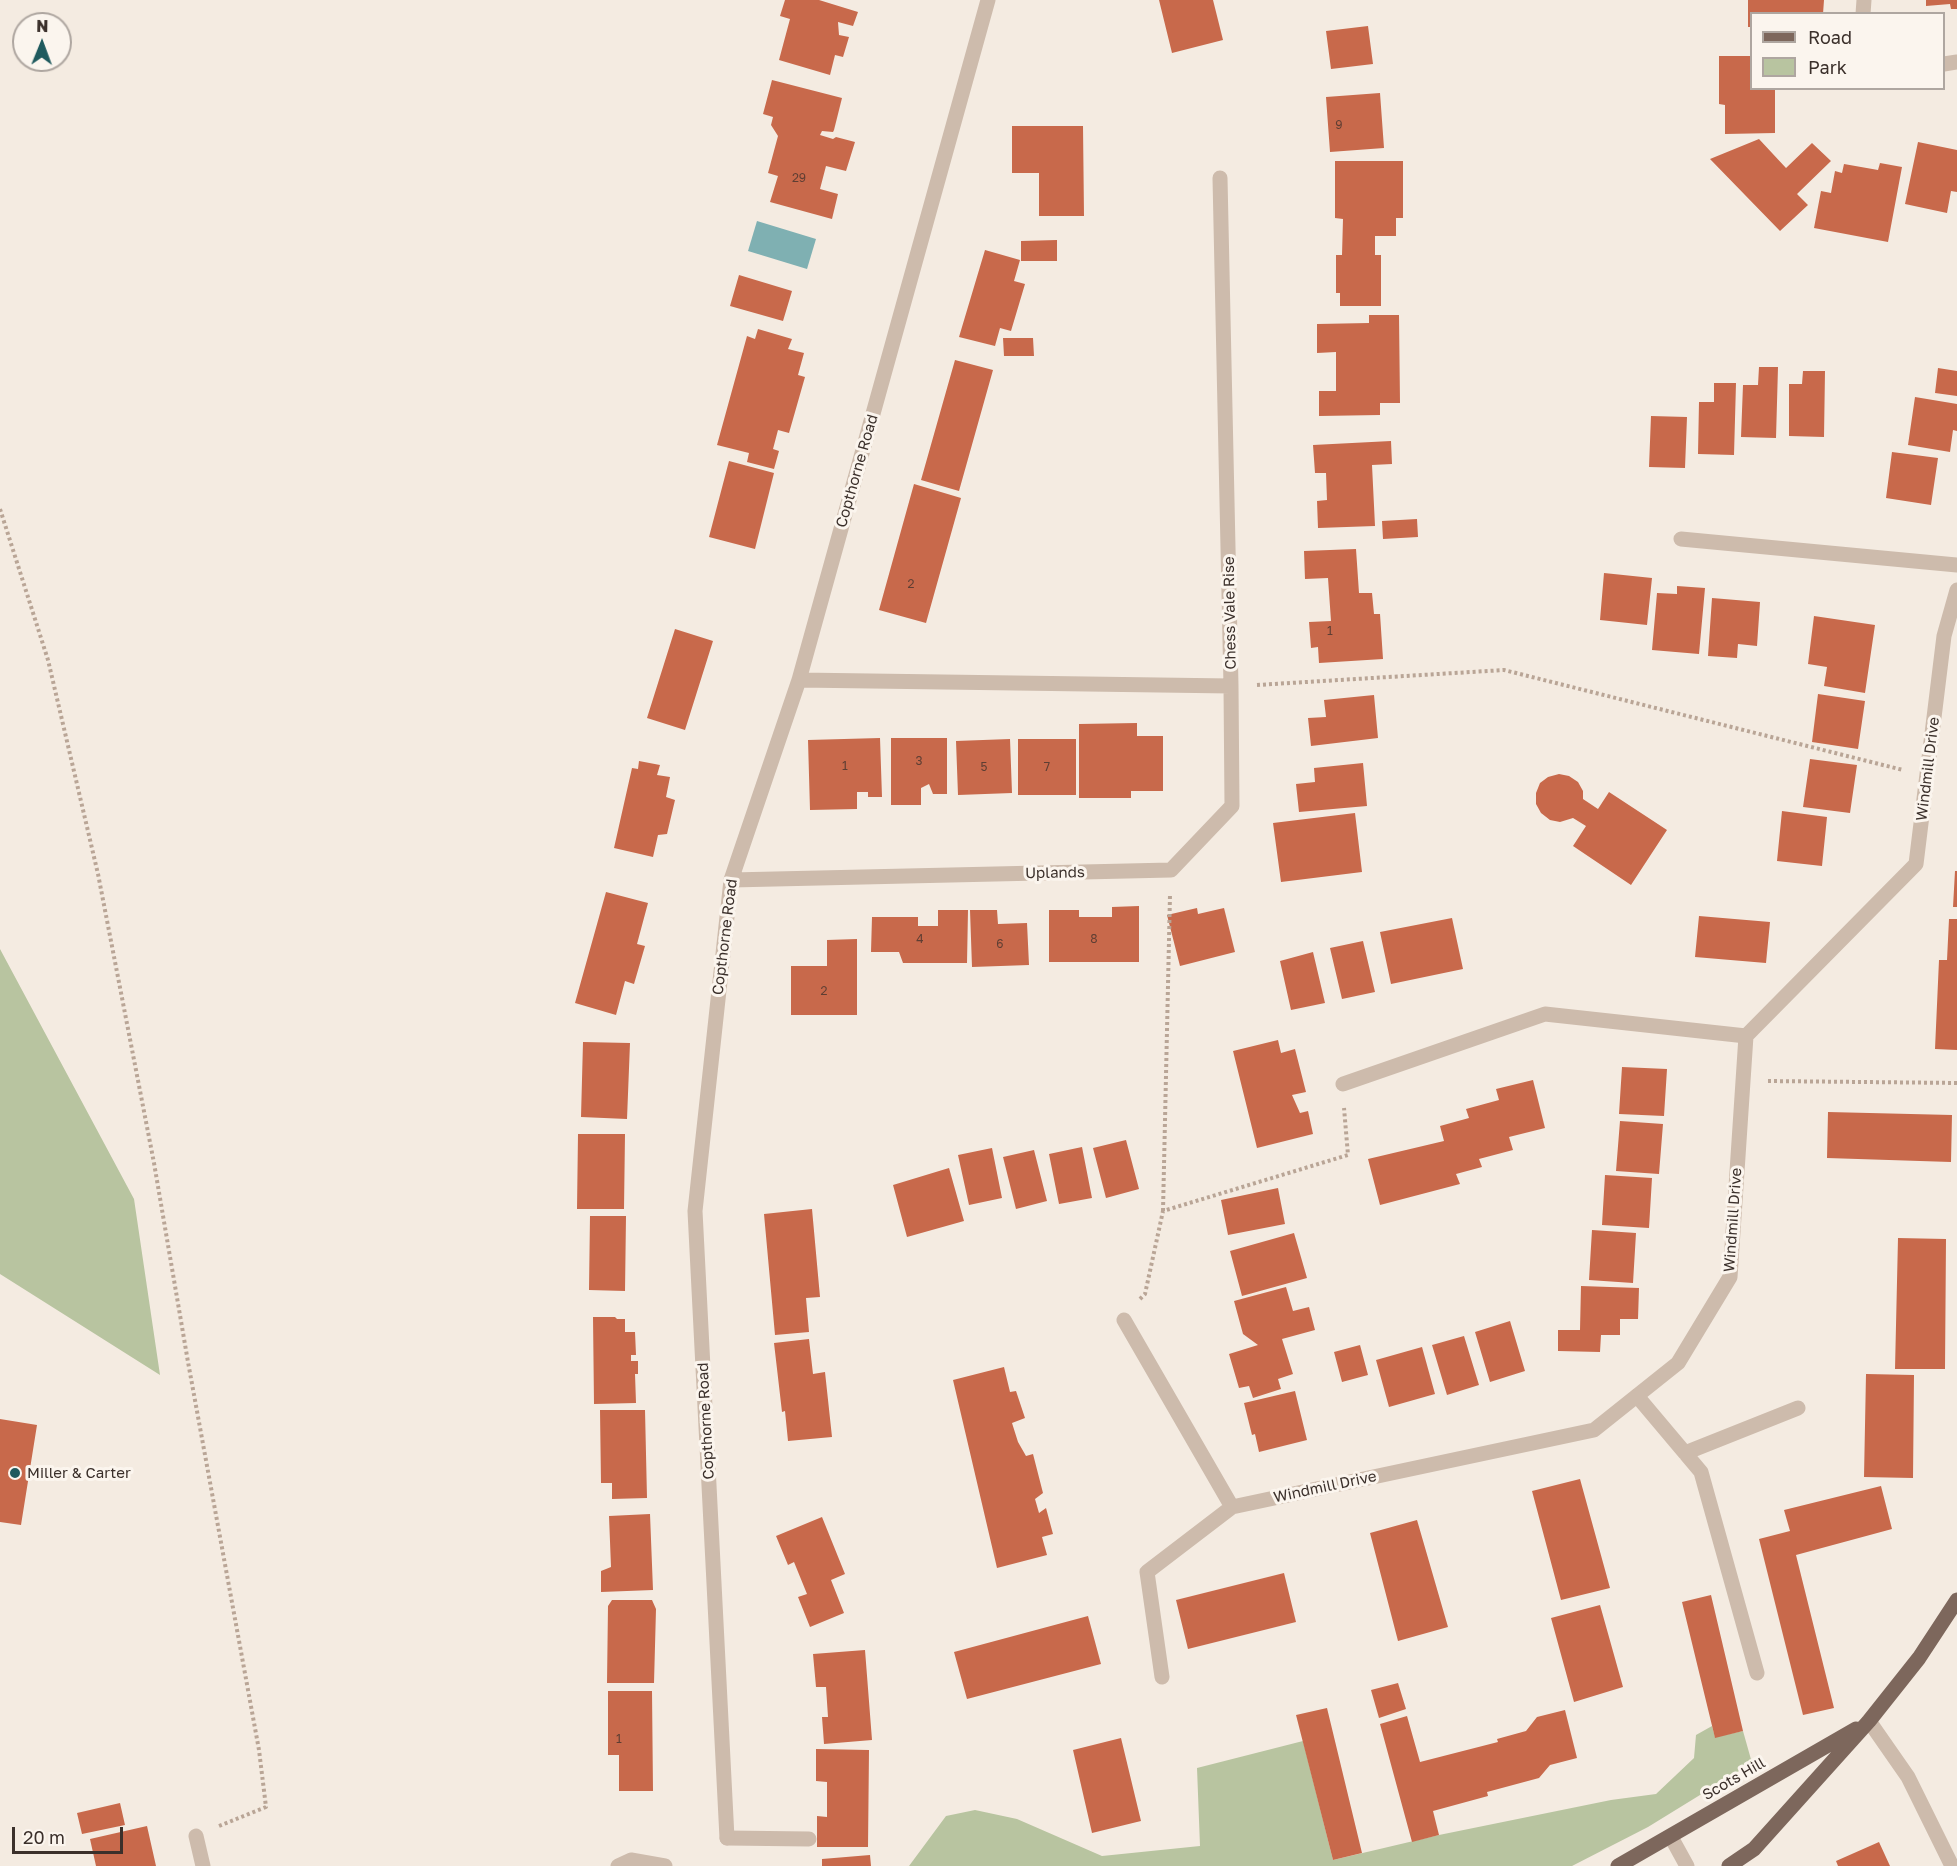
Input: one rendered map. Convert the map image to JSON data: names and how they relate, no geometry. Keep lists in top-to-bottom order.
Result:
{
  "streets": {
    "main road": ["Scots Hill"],
    "street": [
      "Copthorne Road",
      "Chess Vale Rise",
      "Windmill Drive",
      "Uplands"
    ]
  },
  "crossings": [
    ["Copthorne Road", "Chess Vale Rise"],
    ["Copthorne Road", "Uplands"]
  ],
  "places": ["Miller & Carter"],
  "house_numbers": [
    "9",
    "29",
    "2",
    "1",
    "3",
    "1",
    "5",
    "7",
    "4",
    "8",
    "6",
    "2",
    "1"
  ],
  "legend": ["Road", "Park"],
  "scale_bar": "20 m",
  "north": "top"
}
